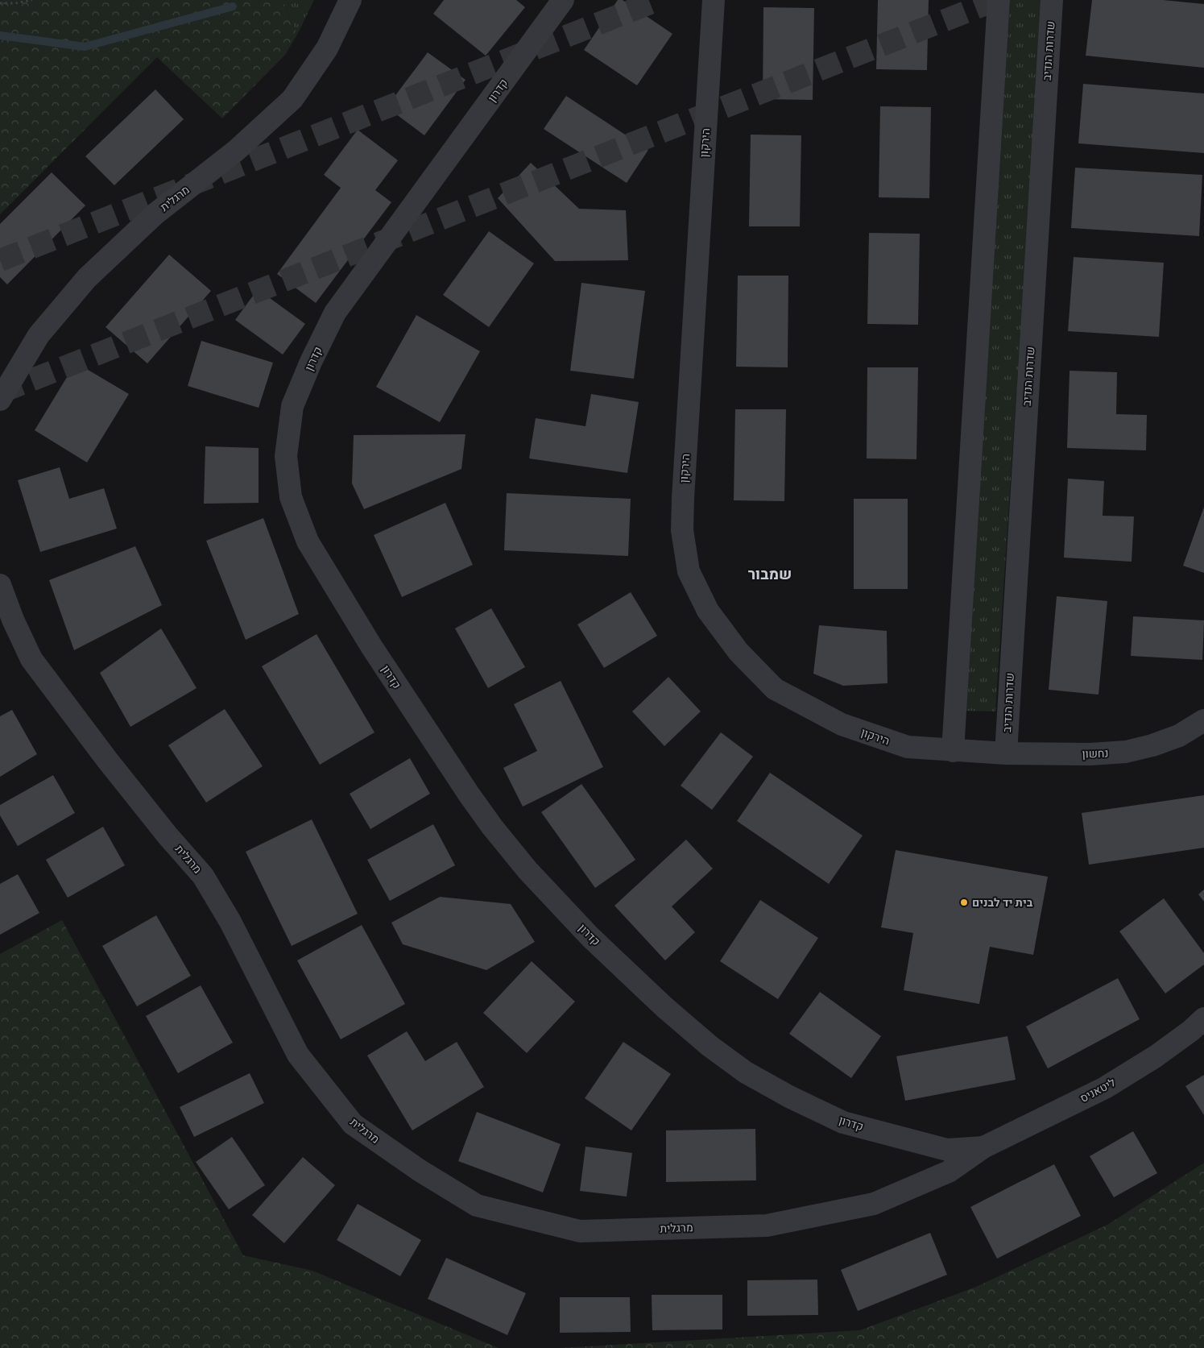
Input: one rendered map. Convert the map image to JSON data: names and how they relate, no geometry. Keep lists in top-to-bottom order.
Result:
{
  "streets": {
    "street": [
      "שדרות הנדיב",
      "קדרון",
      "הירקון",
      "מרגלית",
      "נחשון",
      "ליטאניס"
    ]
  },
  "crossings": [
    ["שדרות הנדיב", "נחשון"],
    ["קדרון", "מרגלית"],
    ["קדרון", "ליטאניס"],
    ["הירקון", "נחשון"],
    ["מרגלית", "ליטאניס"]
  ],
  "districts": ["שמבור"],
  "places": ["בית יד לבנים"]
}
